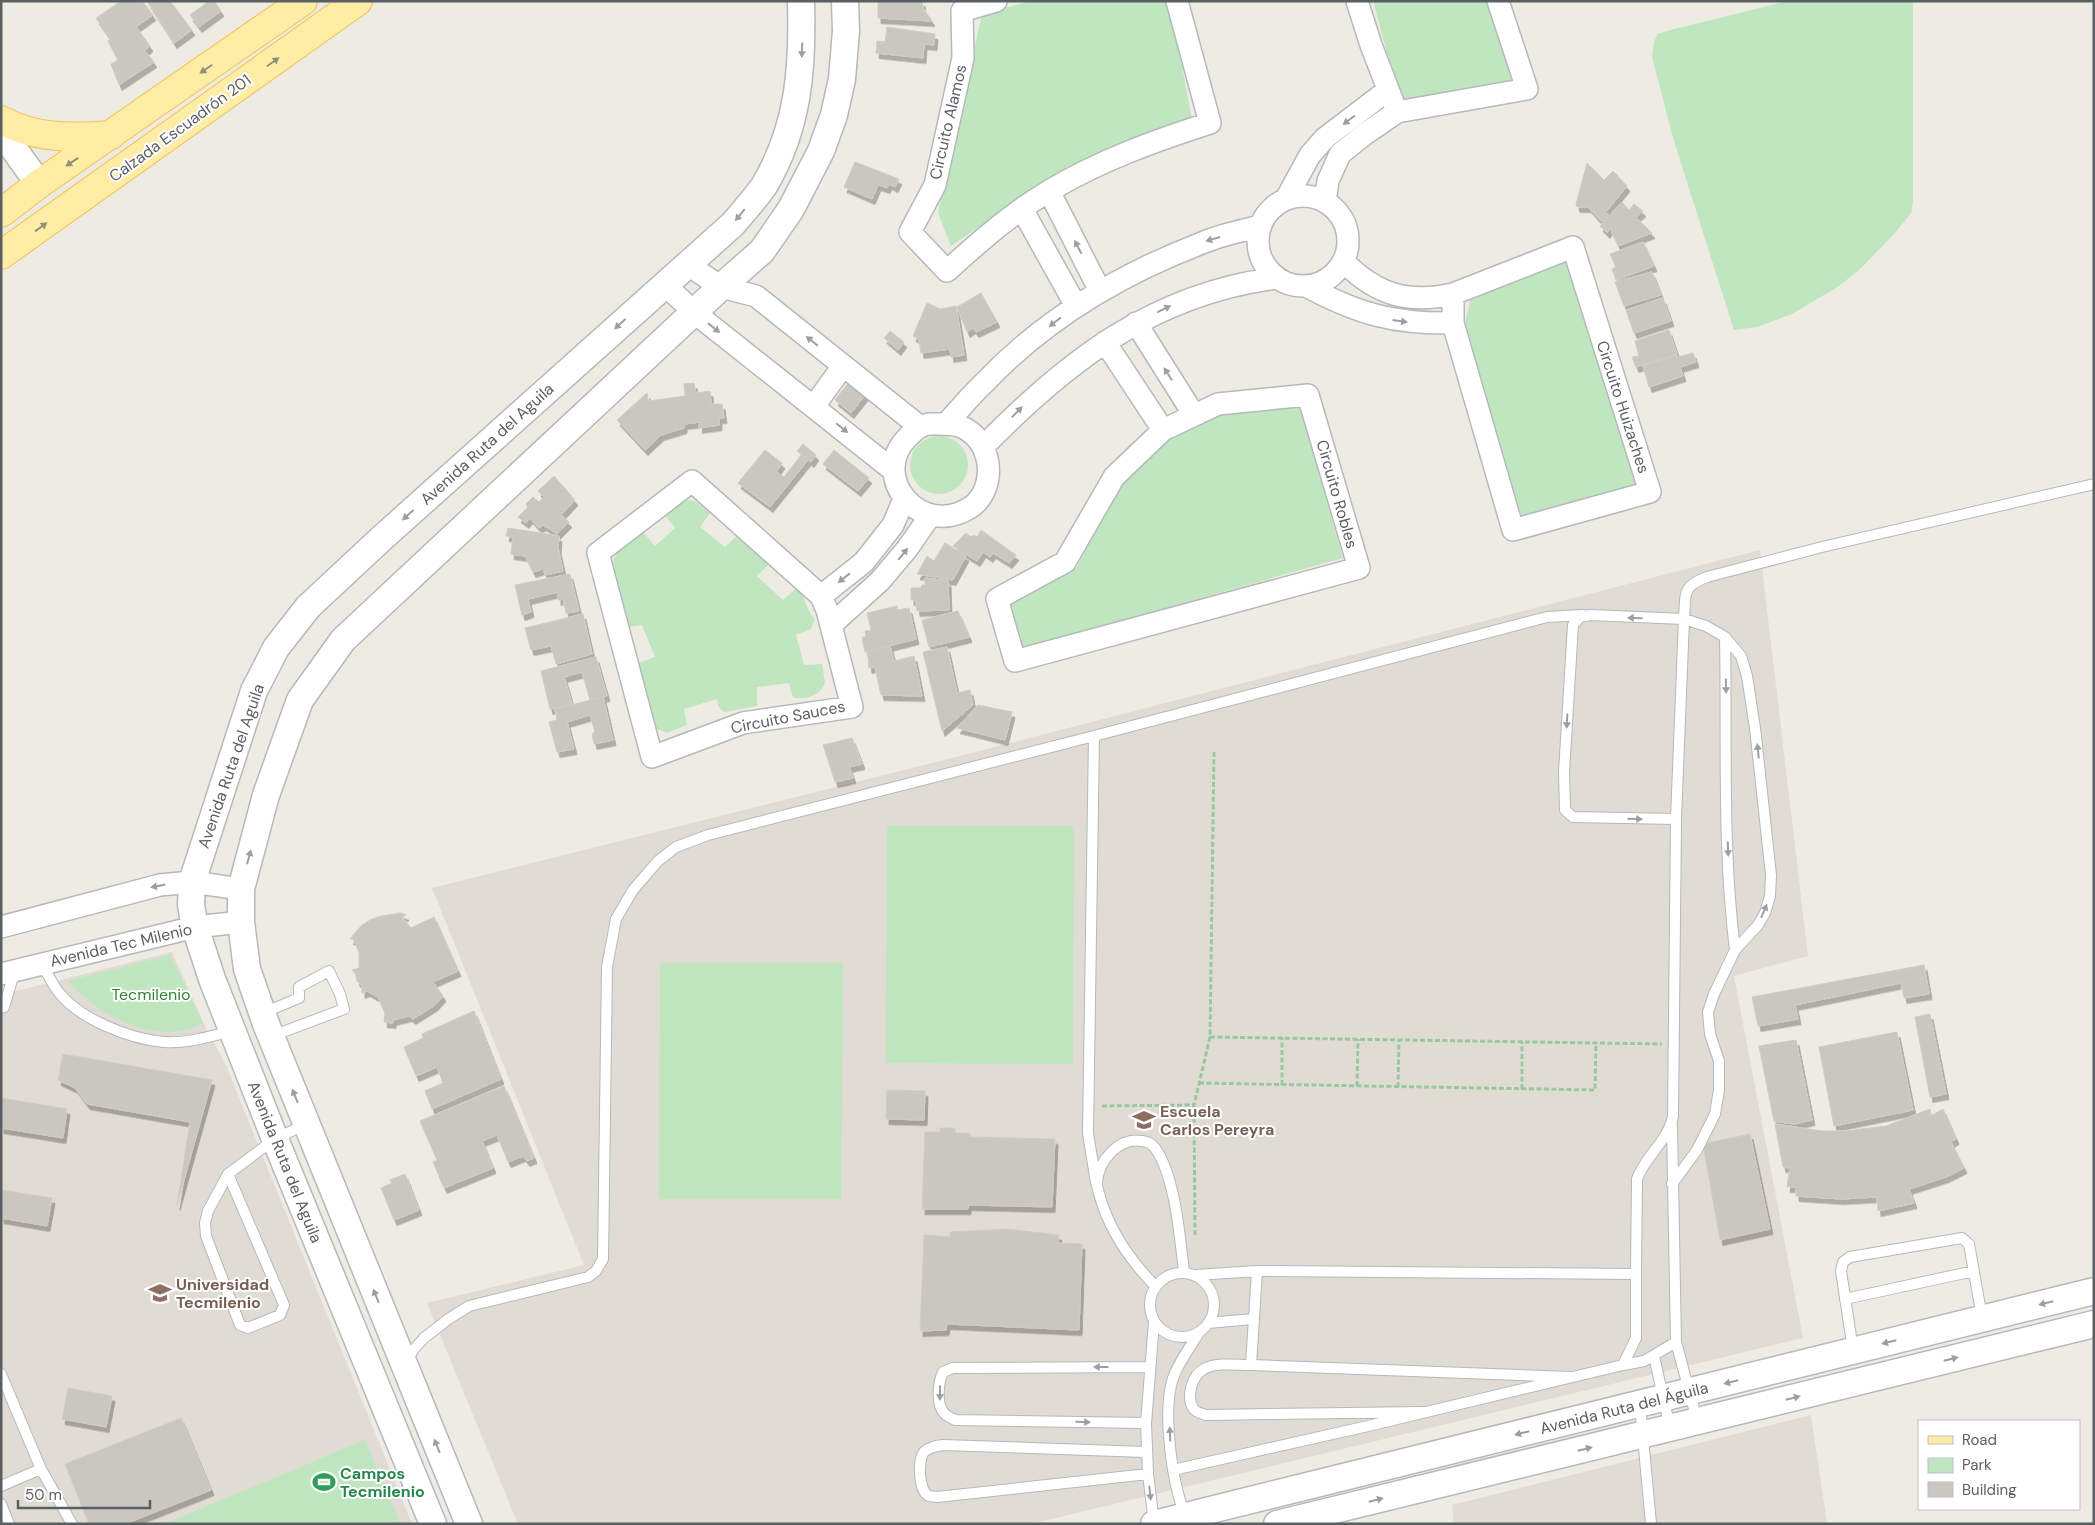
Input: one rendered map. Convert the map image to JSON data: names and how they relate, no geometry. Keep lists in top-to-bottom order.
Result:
{
  "streets": {
    "main road": ["Calzada Escuadrón 201"],
    "street": [
      "Circuito Alamos",
      "Circuito Huizaches",
      "Avenida Ruta del Aguila",
      "Circuito Robles",
      "Circuito Sauces",
      "Avenida Tec Milenio",
      "Avenida Ruta del Águila"
    ]
  },
  "crossings": [
    ["Avenida Ruta del Aguila", "Avenida Tec Milenio"]
  ],
  "parks": ["Tecmilenio"],
  "places": {
    "school or university": ["Escuela Carlos Pereyra", "Universidad Tecmilenio"],
    "sports": ["Campos Tecmilenio"]
  },
  "legend": ["Road", "Park", "Building"],
  "scale_bar": "50 m"
}
